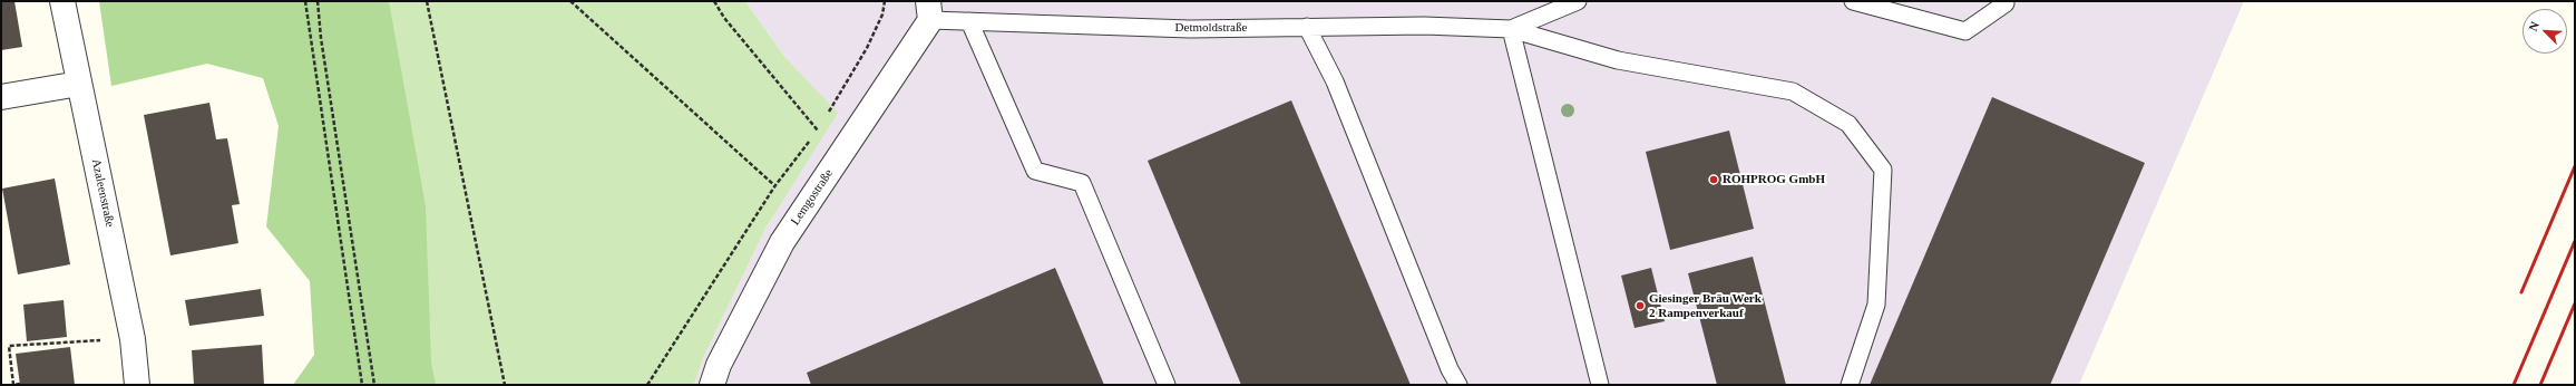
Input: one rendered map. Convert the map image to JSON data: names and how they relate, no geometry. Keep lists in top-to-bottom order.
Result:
{
  "streets": {
    "street": ["Azaleenstraße", "Lemgostraße"],
    "lane": ["Detmoldstraße"]
  },
  "crossings": [
    ["Detmoldstraße", "Lemgostraße"]
  ],
  "places": ["ROHPROG GmbH", "Giesinger Bräu Werk 2 Rampenverkauf"],
  "north": "top left"
}
